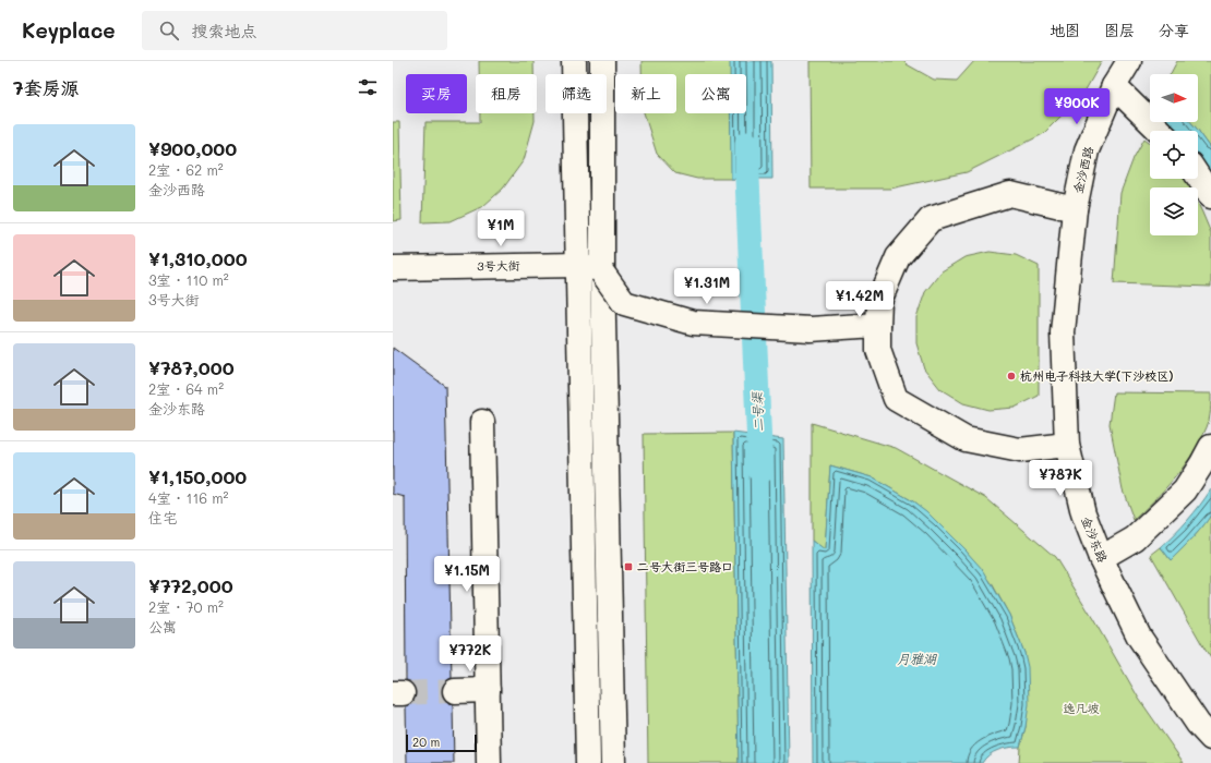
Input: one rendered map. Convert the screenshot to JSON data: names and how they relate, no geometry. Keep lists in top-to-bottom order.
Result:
{
  "streets": {
    "street": ["金沙西路", "3号大街", "金沙东路"]
  },
  "crossings": [
    ["金沙西路", "金沙东路"]
  ],
  "water": ["二号渠", "月雅湖"],
  "parks": ["逸凡坡"],
  "places": {
    "other": ["杭州电子科技大学(下沙校区)"],
    "transit": ["二号大街三号路口"]
  },
  "scale_bar": "20 m",
  "north": "right",
  "page": {
    "header": "Keyplace",
    "search": "搜索地点",
    "nav": ["地图", "图层", "分享"],
    "heading": "7套房源",
    "chip": [
      "买房",
      "租房",
      "筛选",
      "新上",
      "公寓"
    ],
    "price": [
      "¥900K",
      "¥1M",
      "¥1.31M",
      "¥1.42M",
      "¥787K",
      "¥1.15M",
      "¥772K"
    ],
    "list": [
      {
        "name": "¥900,000",
        "note": "2室 · 62 m² · 金沙西路"
      },
      {
        "name": "¥1,310,000",
        "note": "3室 · 110 m² · 3号大街"
      },
      {
        "name": "¥787,000",
        "note": "2室 · 64 m² · 金沙东路"
      },
      {
        "name": "¥1,150,000",
        "note": "4室 · 116 m² · 住宅"
      },
      {
        "name": "¥772,000",
        "note": "2室 · 70 m² · 公寓"
      }
    ],
    "scale": "20 m"
  }
}
